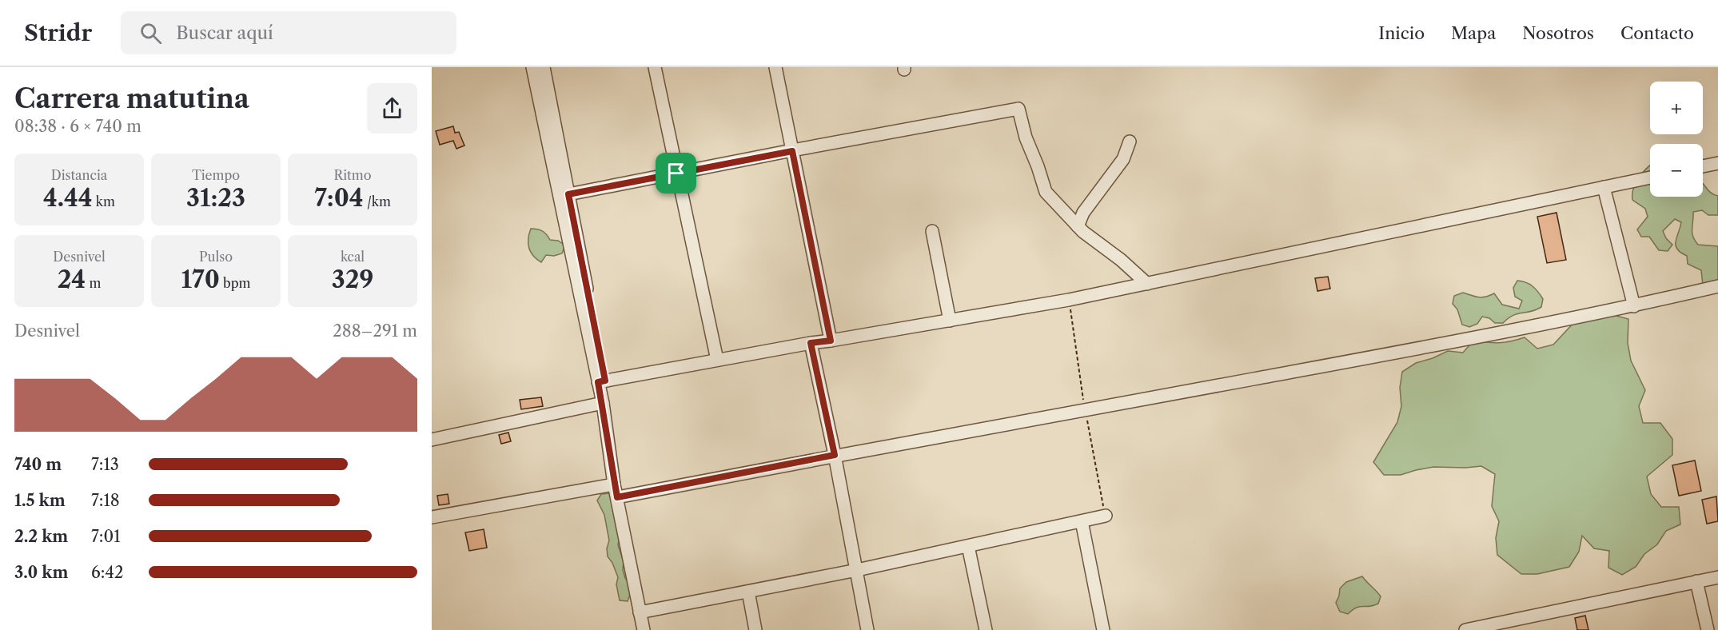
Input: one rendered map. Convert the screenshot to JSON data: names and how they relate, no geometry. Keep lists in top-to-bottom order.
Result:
{
  "page": {
    "header": "Stridr",
    "search": "Buscar aquí",
    "nav": [
      "Inicio",
      "Mapa",
      "Nosotros",
      "Contacto"
    ],
    "heading": ["Carrera matutina", "08:38 · 6 × 740 m"],
    "map_buttons": ["+", "−"],
    "stats": [
      ["Distancia", "4.44 km"],
      ["Tiempo", "31:23"],
      ["Ritmo", "7:04 /km"],
      ["Desnivel", "24 m"],
      ["Pulso", "170 bpm"],
      ["kcal", "329"]
    ],
    "chart": ["Desnivel", "288–291 m"],
    "list": [
      {
        "name": "740 m",
        "note": "7:13"
      },
      {
        "name": "1.5 km",
        "note": "7:18"
      },
      {
        "name": "2.2 km",
        "note": "7:01"
      },
      {
        "name": "3.0 km",
        "note": "6:42"
      }
    ]
  }
}
